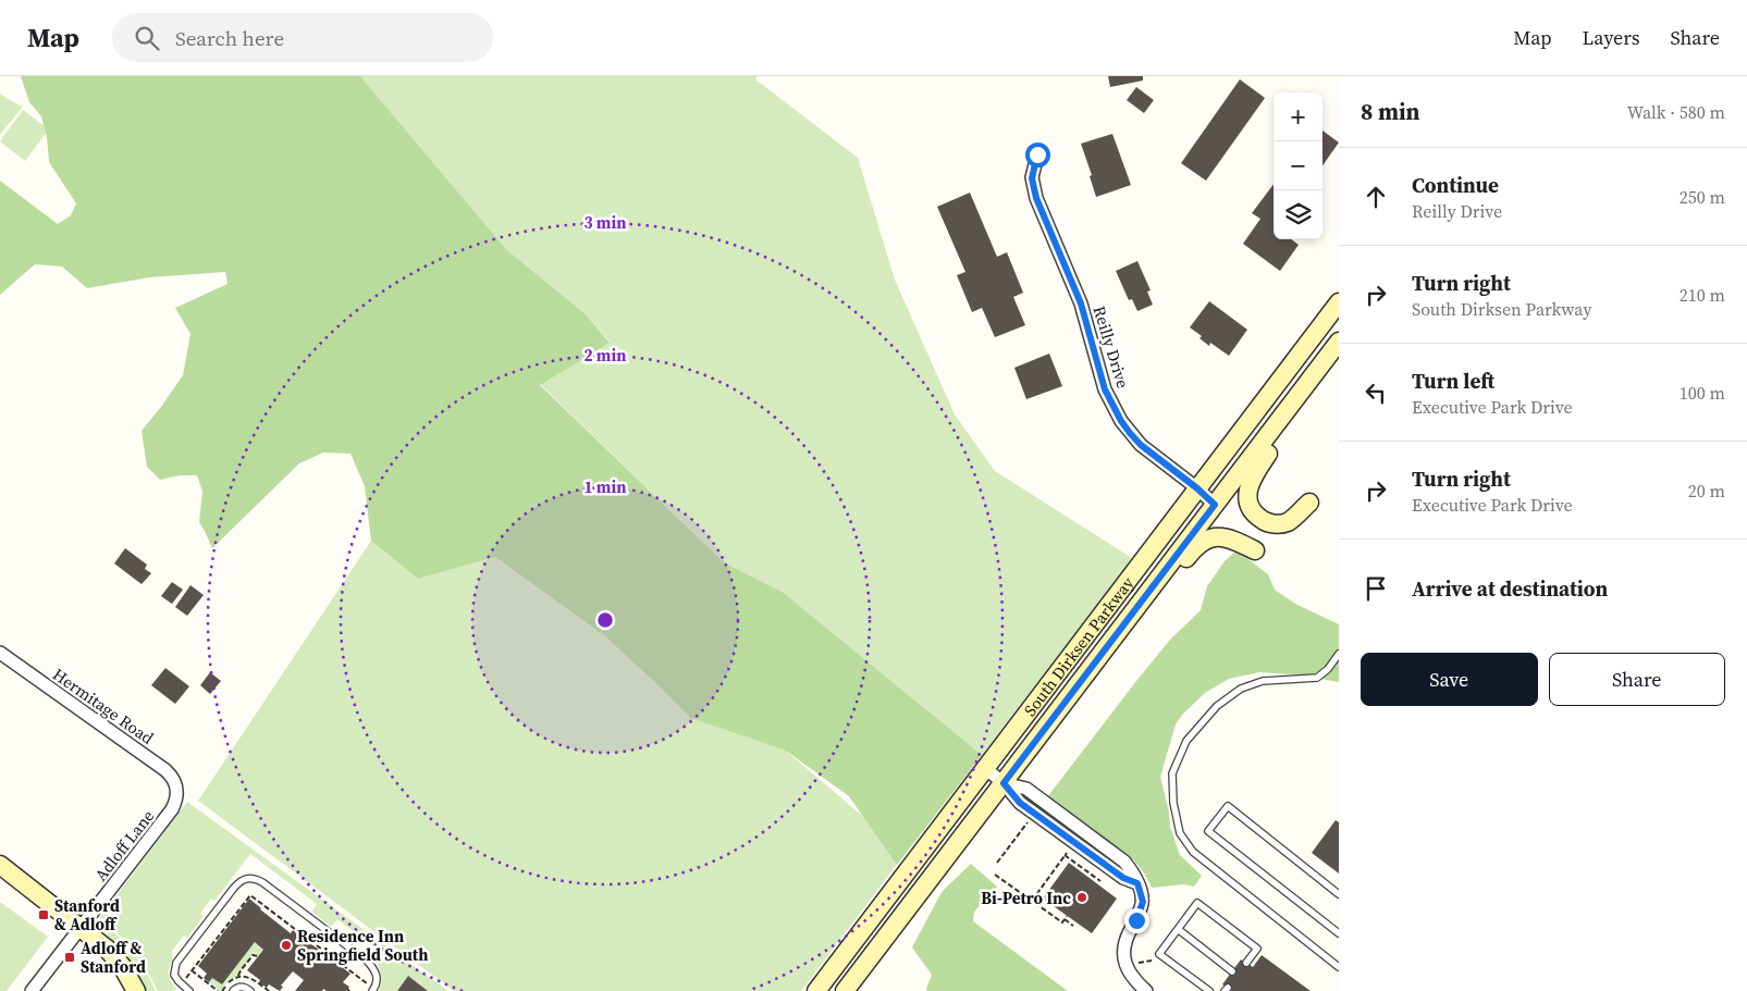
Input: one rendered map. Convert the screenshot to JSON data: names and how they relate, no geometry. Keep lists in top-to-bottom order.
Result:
{
  "streets": {
    "main road": ["South Dirksen Parkway"],
    "street": ["Reilly Drive", "Hermitage Road", "Adloff Lane"]
  },
  "crossings": [
    ["Reilly Drive", "South Dirksen Parkway"],
    ["Hermitage Road", "Adloff Lane"]
  ],
  "places": {
    "other": ["Bi-Petro Inc", "Residence Inn Springfield South"],
    "transit": ["Stanford & Adloff", "Adloff & Stanford"]
  },
  "page": {
    "header": "Map",
    "search": "Search here",
    "nav": ["Map", "Layers", "Share"],
    "heading": ["8 min", "Walk · 580 m"],
    "map_buttons": ["+", "−"],
    "list": [
      ["Continue", "Reilly Drive", "250 m"],
      ["Turn right", "South Dirksen Parkway", "210 m"],
      ["Turn left", "Executive Park Drive", "100 m"],
      ["Turn right", "Executive Park Drive", "20 m"],
      "Arrive at destination"
    ],
    "buttons": ["Save", "Share"]
  },
  "rings": ["3 min", "2 min", "1 min"]
}
